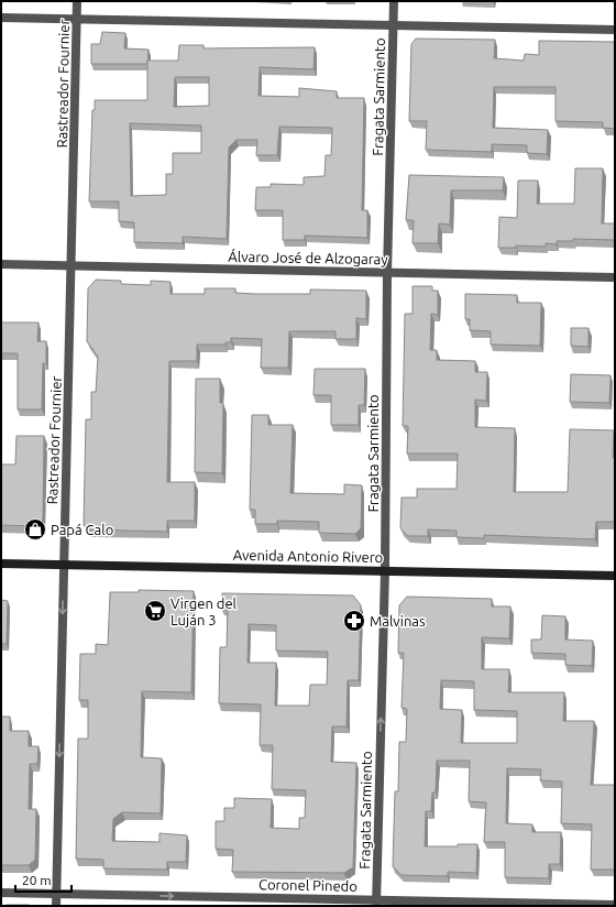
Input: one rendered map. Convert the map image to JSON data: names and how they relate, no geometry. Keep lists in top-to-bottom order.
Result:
{
  "streets": {
    "main road": ["Avenida Antonio Rivero"],
    "street": [
      "Rastreador Fournier",
      "Fragata Sarmiento",
      "Álvaro José de Alzogaray",
      "Coronel Pinedo"
    ]
  },
  "crossings": [
    ["Rastreador Fournier", "Álvaro José de Alzogaray"],
    ["Rastreador Fournier", "Avenida Antonio Rivero"],
    ["Rastreador Fournier", "Coronel Pinedo"],
    ["Fragata Sarmiento", "Álvaro José de Alzogaray"],
    ["Fragata Sarmiento", "Avenida Antonio Rivero"],
    ["Fragata Sarmiento", "Coronel Pinedo"]
  ],
  "one_way": ["Rastreador Fournier", "Fragata Sarmiento", "Coronel Pinedo"],
  "places": {
    "shop": ["Papá Calo"],
    "supermarket": ["Virgen del Luján 3"],
    "pharmacy": ["Malvinas"]
  },
  "scale_bar": "20 m"
}
